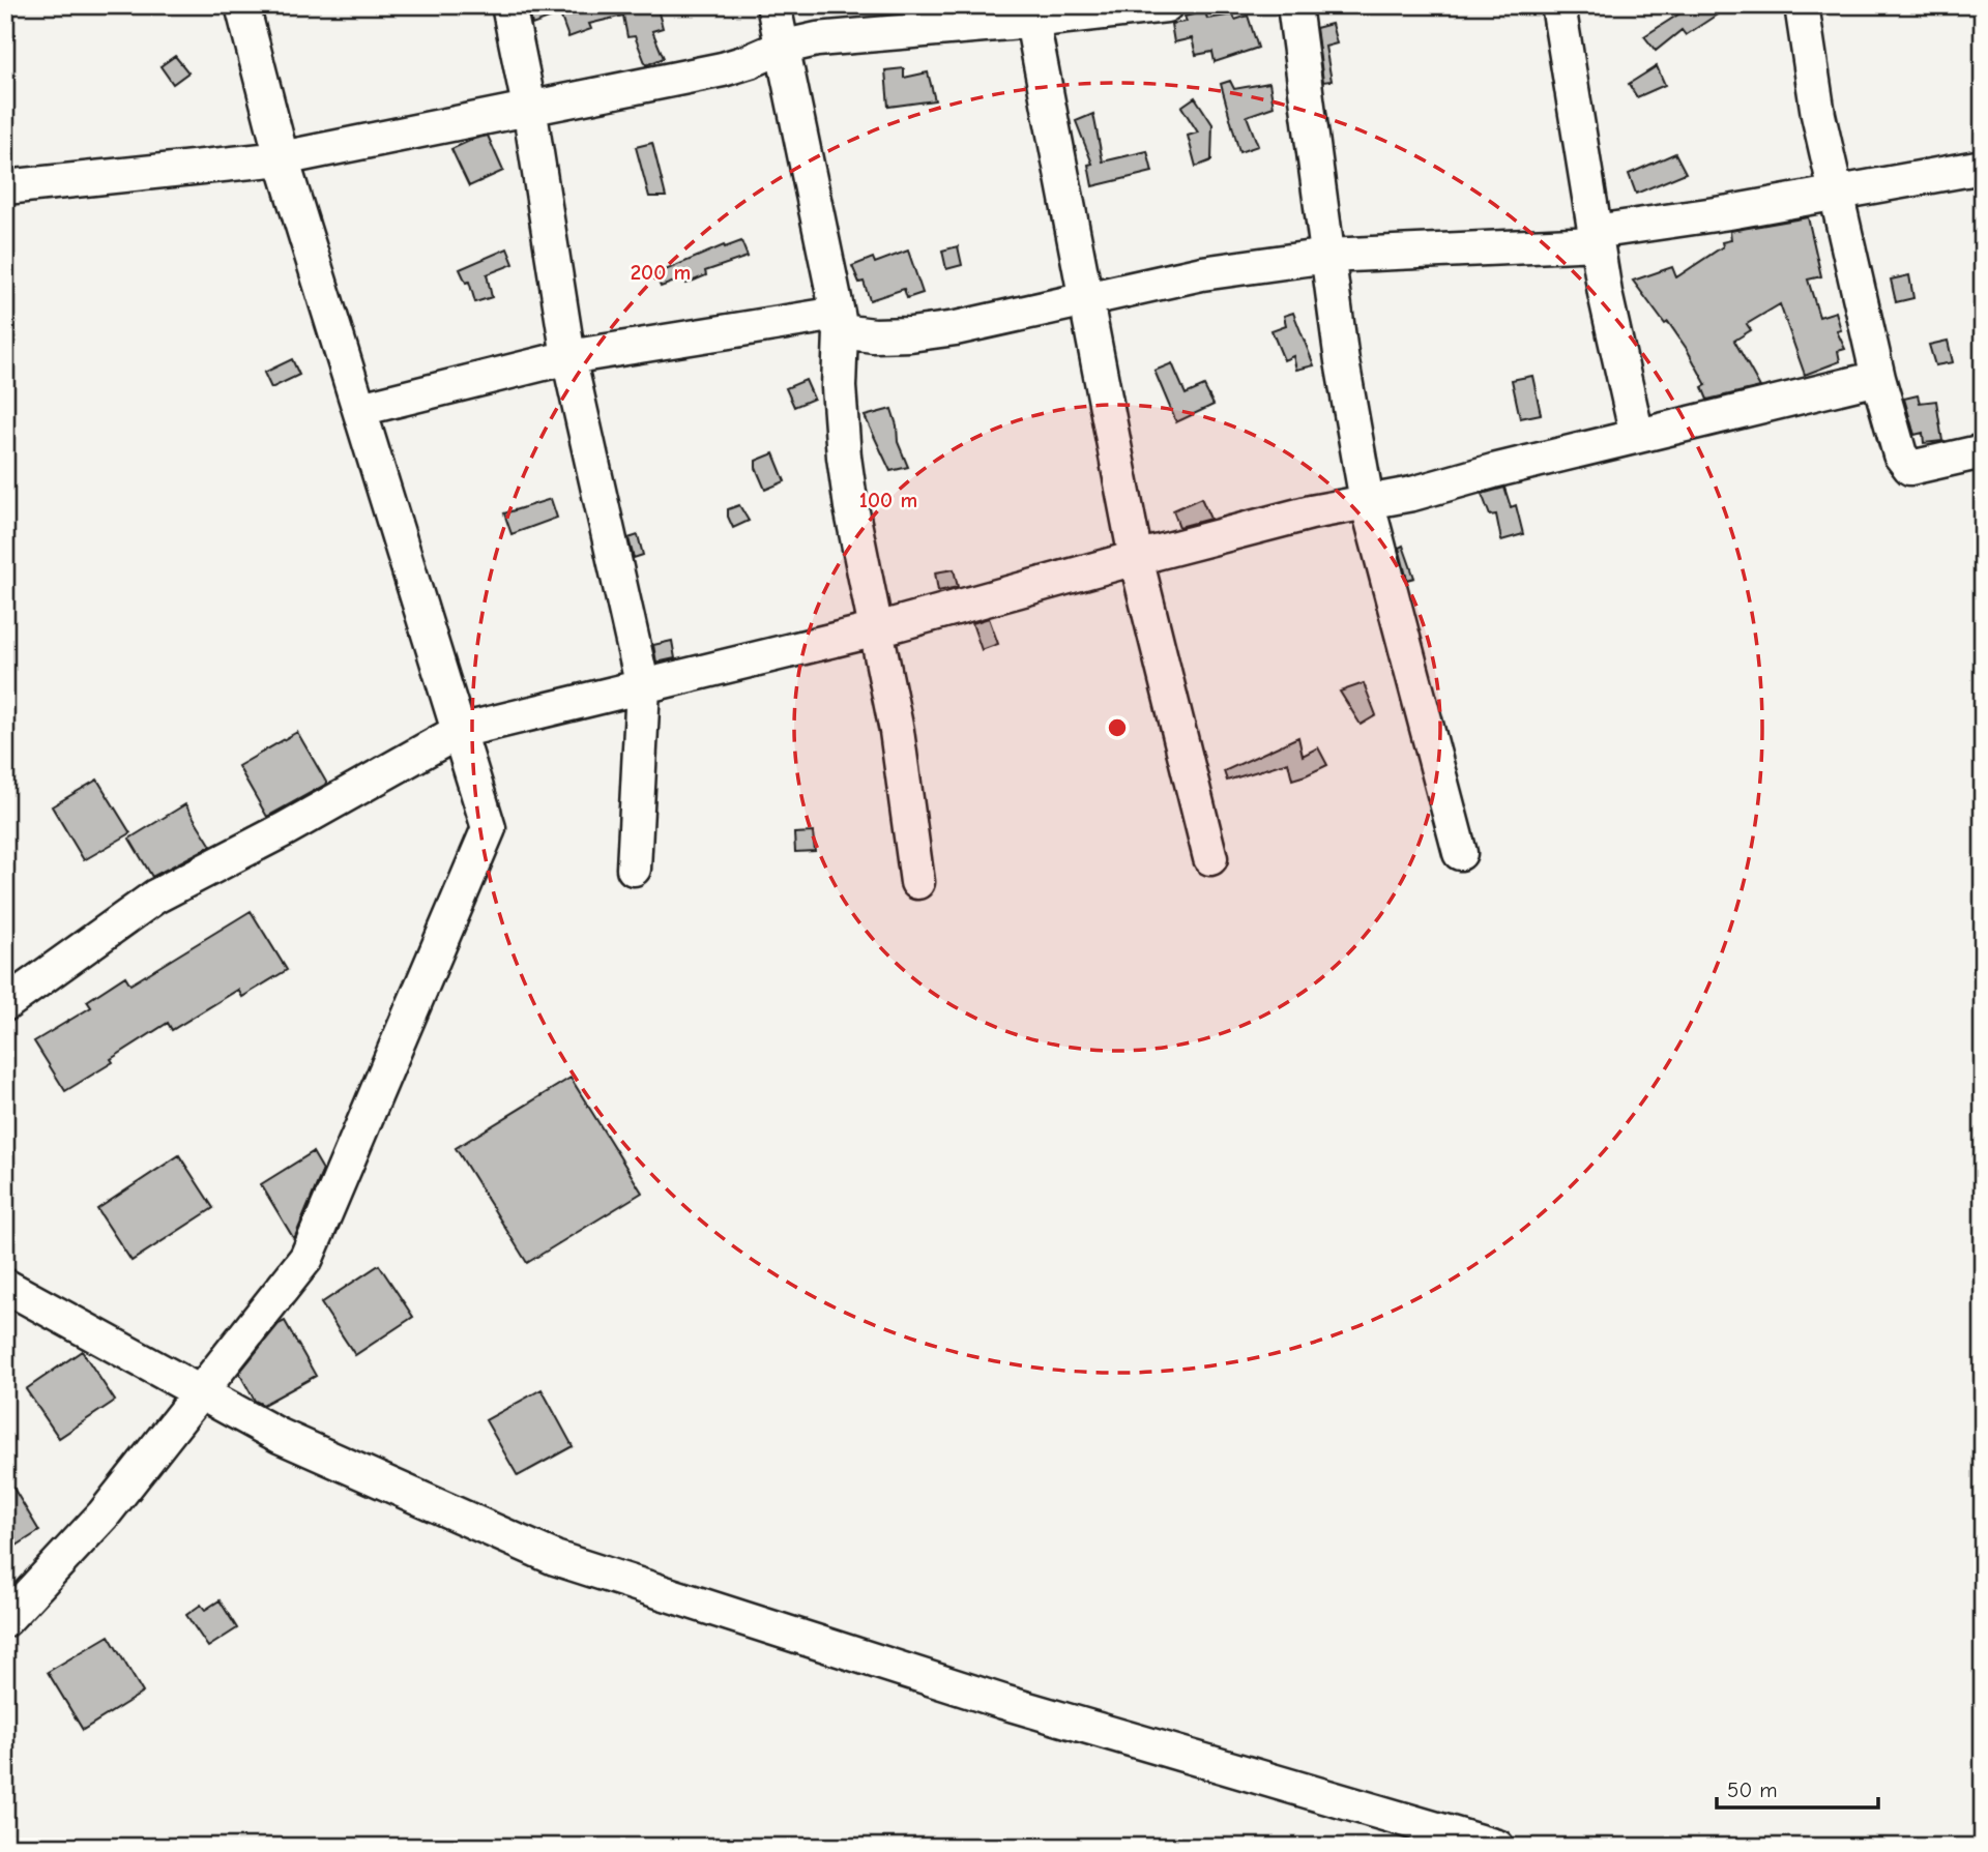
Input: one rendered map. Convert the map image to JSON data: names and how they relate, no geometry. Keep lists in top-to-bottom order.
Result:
{
  "scale_bar": "50 m",
  "rings": ["200 m", "100 m"]
}
